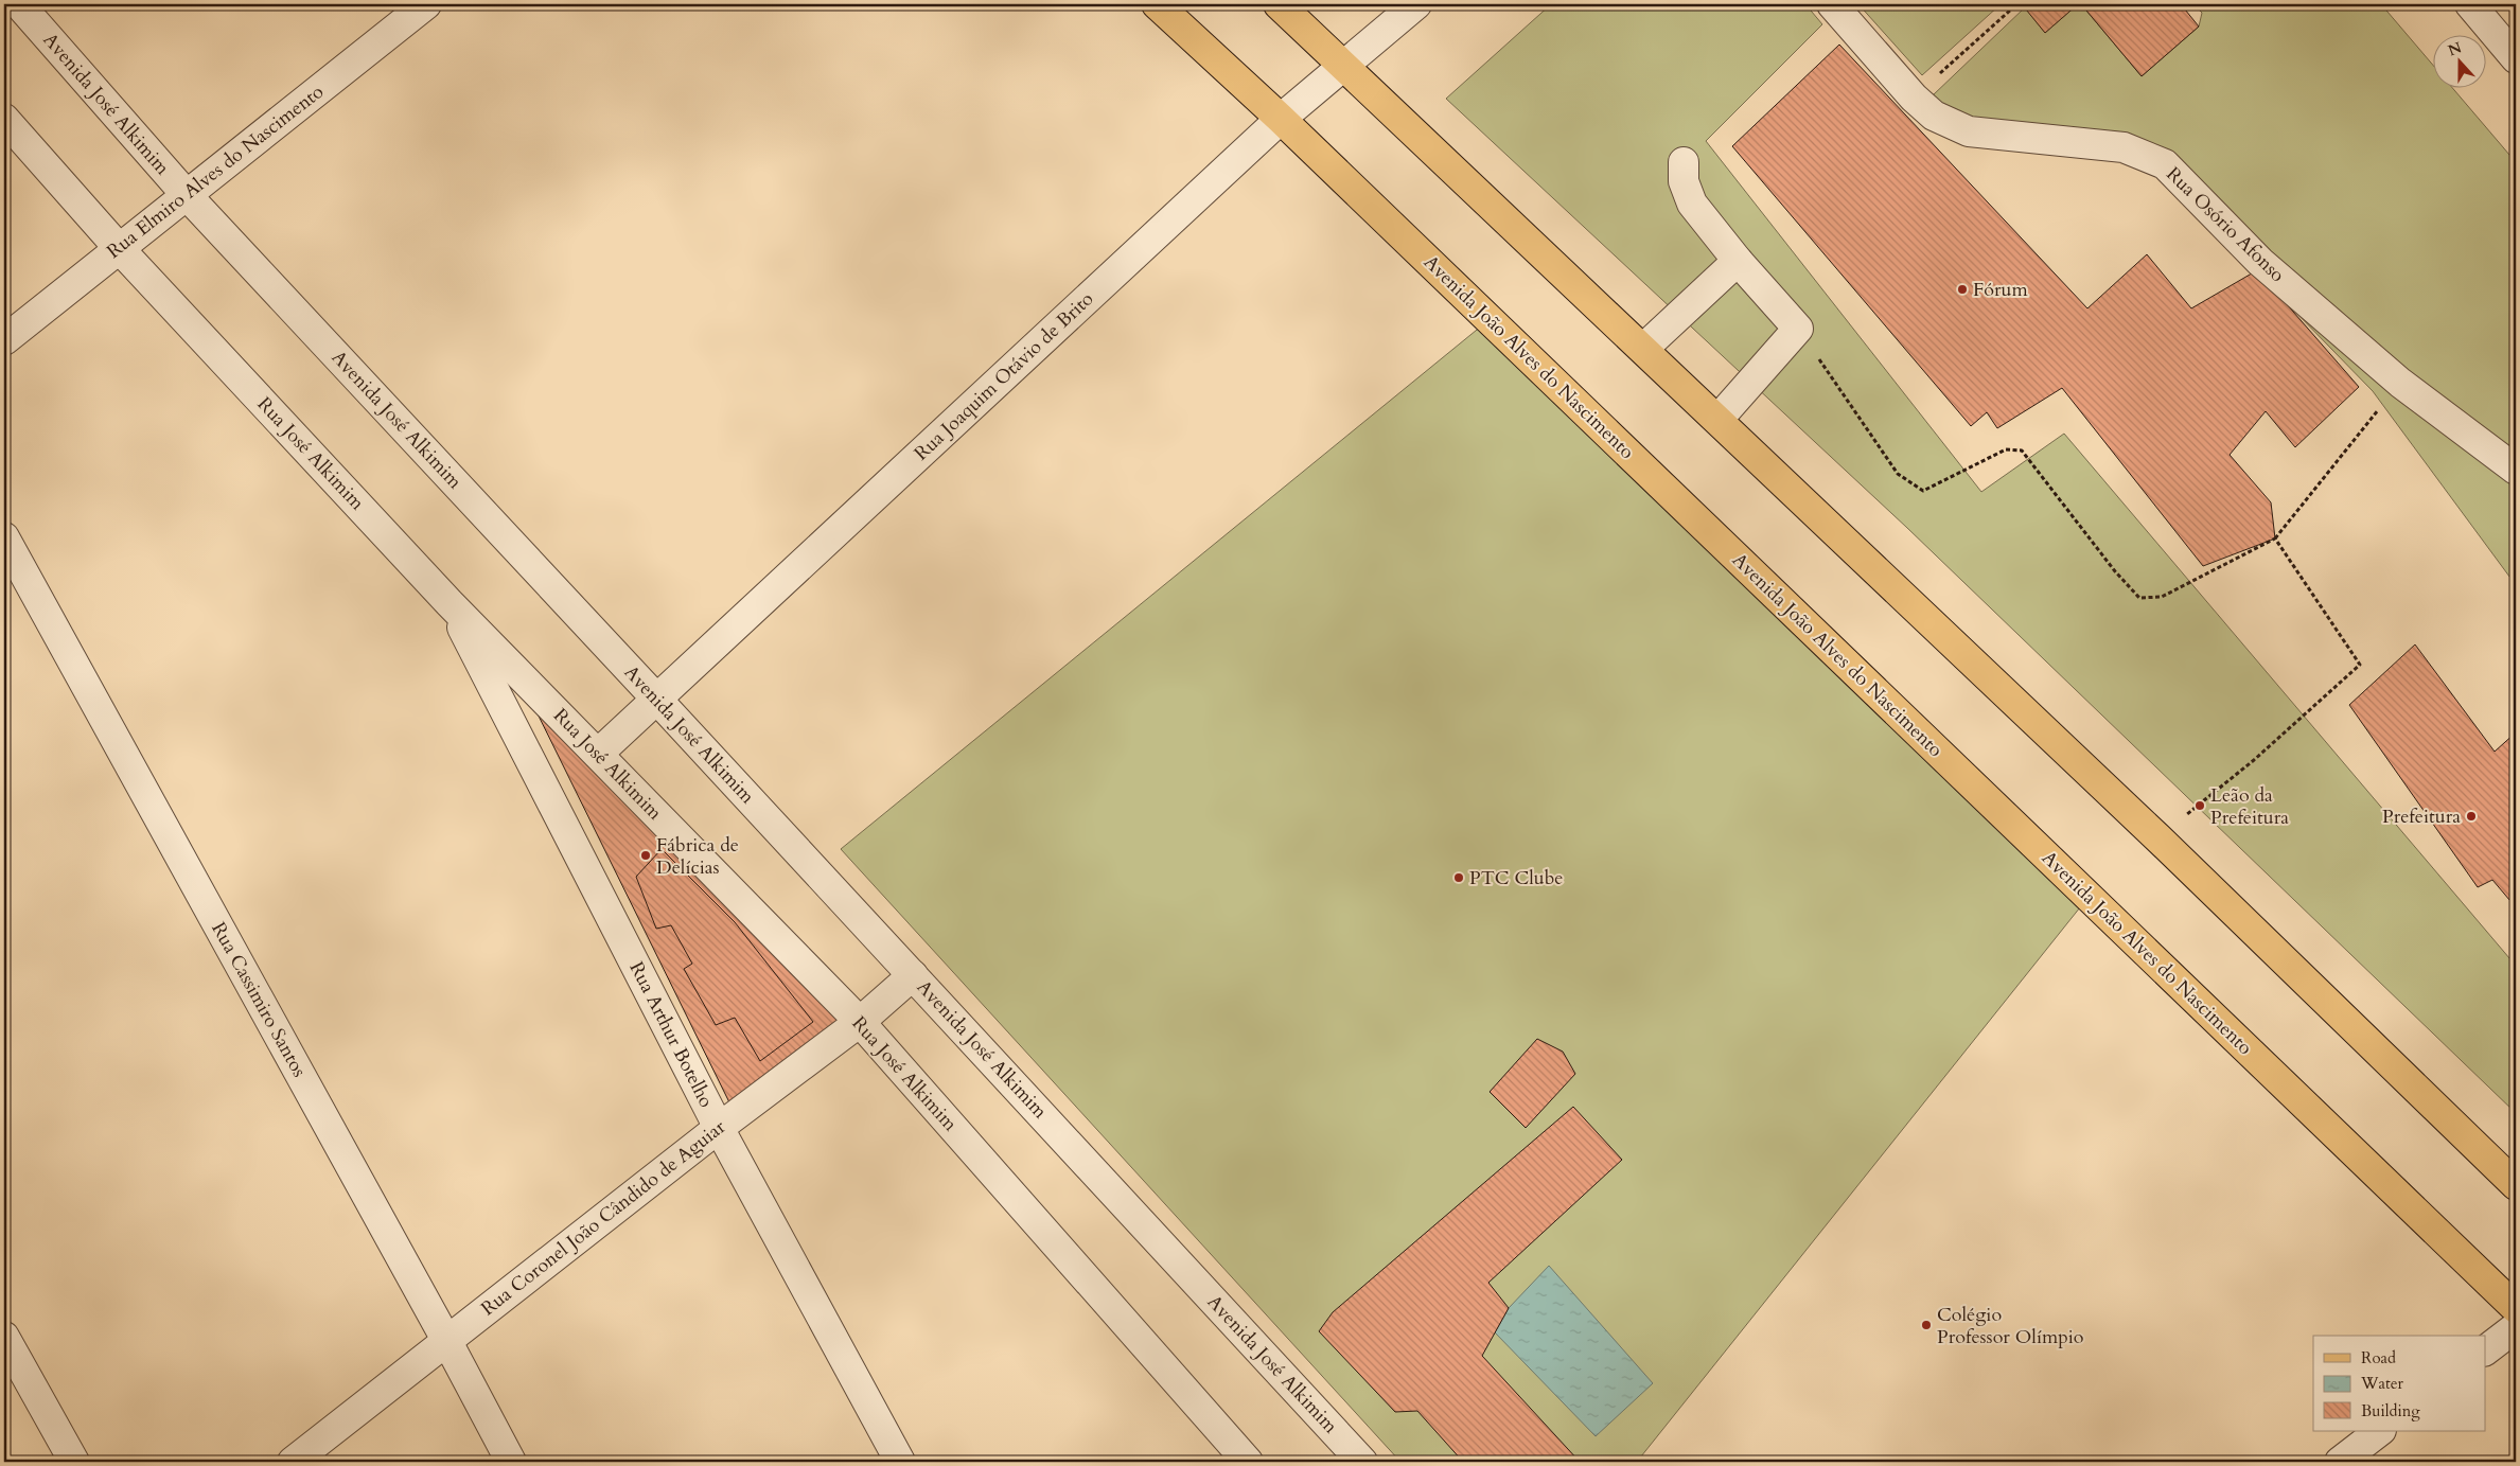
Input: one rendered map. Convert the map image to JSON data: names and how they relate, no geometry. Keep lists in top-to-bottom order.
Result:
{
  "streets": {
    "main road": ["Avenida João Alves do Nascimento"],
    "street": [
      "Avenida José Alkimim",
      "Rua Elmiro Alves do Nascimento",
      "Rua Osório Afonso",
      "Rua Joaquim Otávio de Brito",
      "Rua José Alkimim",
      "Rua Cassimiro Santos",
      "Rua Arthur Botelho",
      "Rua Coronel João Cândido de Aguiar"
    ]
  },
  "crossings": [
    ["Avenida José Alkimim", "Rua Elmiro Alves do Nascimento"],
    ["Avenida José Alkimim", "Rua Joaquim Otávio de Brito"],
    ["Avenida José Alkimim", "Rua Coronel João Cândido de Aguiar"],
    ["Rua Elmiro Alves do Nascimento", "Rua José Alkimim"],
    ["Avenida João Alves do Nascimento", "Rua Joaquim Otávio de Brito"],
    ["Rua Joaquim Otávio de Brito", "Rua José Alkimim"],
    ["Rua José Alkimim", "Rua Arthur Botelho"],
    ["Rua José Alkimim", "Rua Coronel João Cândido de Aguiar"],
    ["Rua Cassimiro Santos", "Rua Coronel João Cândido de Aguiar"],
    ["Rua Arthur Botelho", "Rua Coronel João Cândido de Aguiar"]
  ],
  "places": [
    "Fórum",
    "Leão da Prefeitura",
    "Prefeitura",
    "Fábrica de Delícias",
    "PTC Clube",
    "Colégio Professor Olímpio"
  ],
  "legend": ["Road", "Water", "Building"],
  "north": "top"
}
